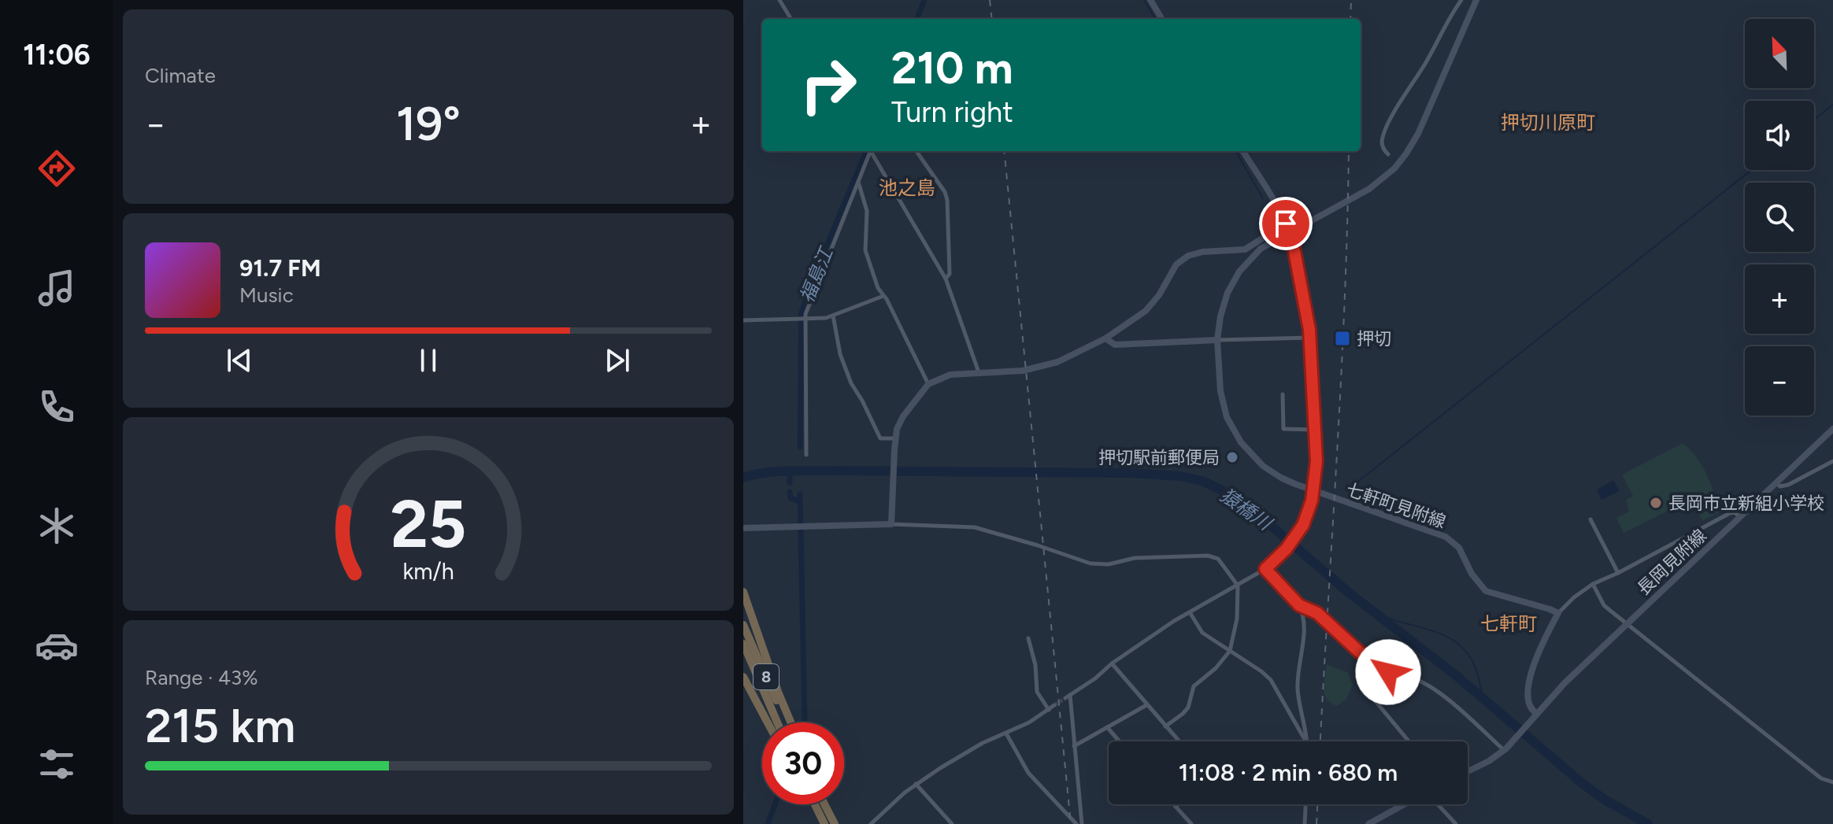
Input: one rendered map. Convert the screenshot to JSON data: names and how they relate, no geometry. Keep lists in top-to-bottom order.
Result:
{
  "streets": {
    "highway": ["8"],
    "main road": ["七軒町見附線", "長岡見附線"]
  },
  "districts": ["押切川原町", "池之島", "七軒町"],
  "water": ["福島江", "猿橋川"],
  "places": {
    "transit": ["押切"],
    "other": ["押切駅前郵便局", "長岡市立新組小学校"]
  },
  "north": "top left",
  "page": {
    "tabs": "11:06",
    "tile": [
      "Climate",
      ["Range · 43%", "215 km"]
    ],
    "map_buttons": ["+", "−"],
    "turn": ["210 m", "Turn right"],
    "heat": ["−", "19°", "+"],
    "song": ["91.7 FM", "Music"],
    "limit": "30",
    "trip": "11:08 · 2 min · 680 m",
    "gauge": ["25", "km/h"]
  }
}
